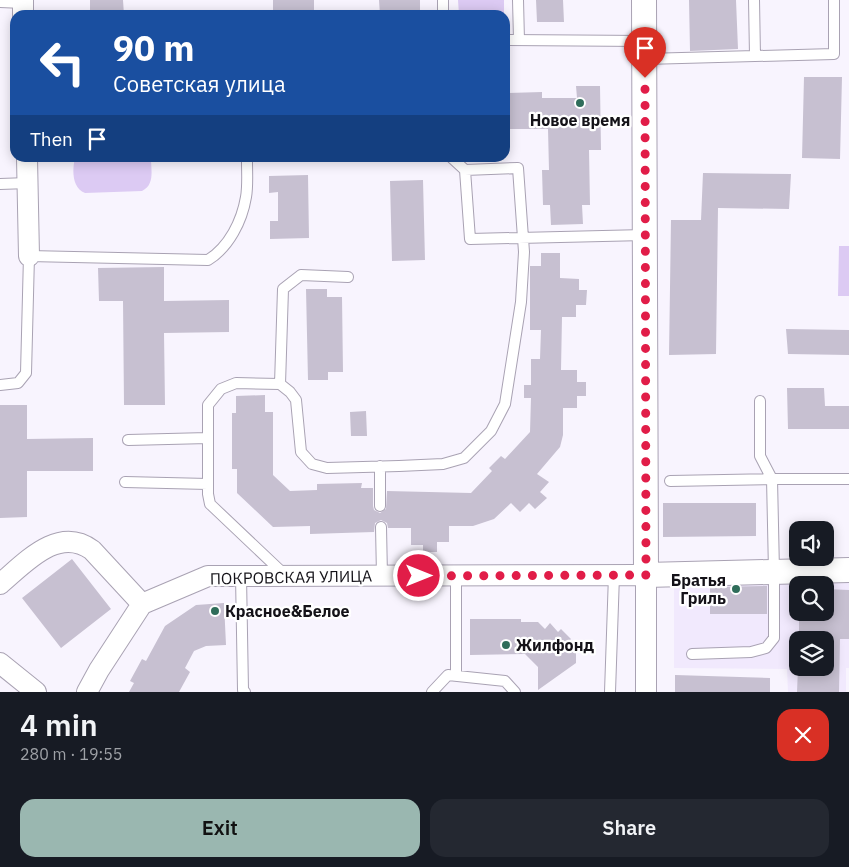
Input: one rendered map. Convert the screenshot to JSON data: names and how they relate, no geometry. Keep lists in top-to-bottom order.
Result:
{
  "streets": {
    "street": ["ПОКРОВСКАЯ УЛИЦА"]
  },
  "places": [
    "Новое время",
    "Братья Гриль",
    "Красное&Белое",
    "Жилфонд"
  ],
  "page": {
    "turn": ["90 m", "Советская улица"],
    "then": "Then",
    "heading": ["4 min", "280 m · 19:55"],
    "buttons": ["Exit", "Share"]
  }
}
